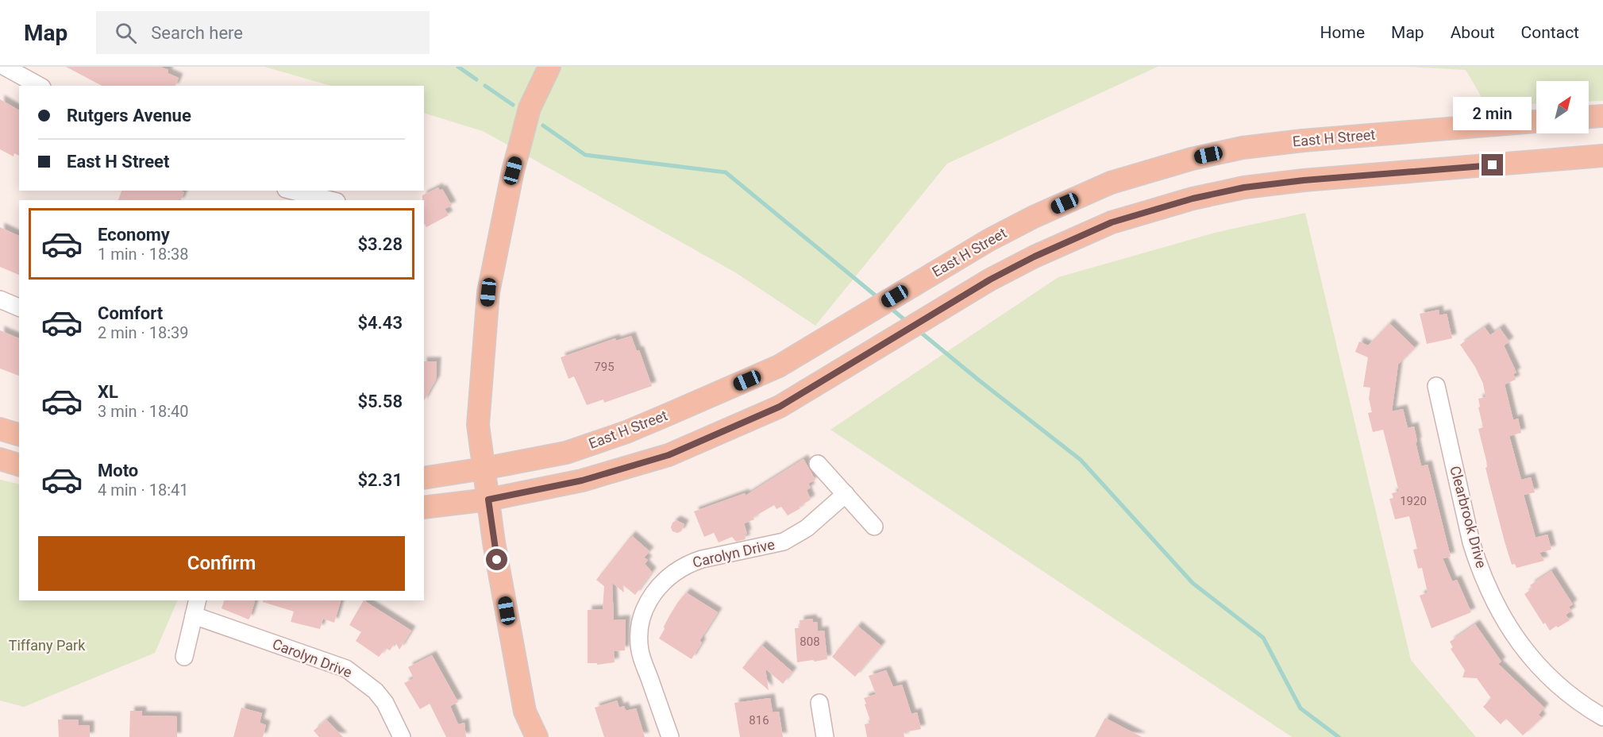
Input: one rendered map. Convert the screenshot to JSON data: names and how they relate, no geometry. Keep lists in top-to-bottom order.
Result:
{
  "streets": {
    "main road": ["East H Street"],
    "street": ["Clearbrook Drive", "Carolyn Drive"]
  },
  "parks": ["Tiffany Park"],
  "house_numbers": [
    "795",
    "1920",
    "808",
    "816"
  ],
  "north": "top right",
  "page": {
    "header": "Map",
    "search": "Search here",
    "nav": [
      "Home",
      "Map",
      "About",
      "Contact"
    ],
    "banner": ["Rutgers Avenue", "East H Street"],
    "bubble": "2 min",
    "list": [
      {
        "name": "Economy",
        "note": "1 min · 18:38",
        "value": "$3.28"
      },
      {
        "name": "Comfort",
        "note": "2 min · 18:39",
        "value": "$4.43"
      },
      {
        "name": "XL",
        "note": "3 min · 18:40",
        "value": "$5.58"
      },
      {
        "name": "Moto",
        "note": "4 min · 18:41",
        "value": "$2.31"
      }
    ],
    "buttons": "Confirm"
  }
}
